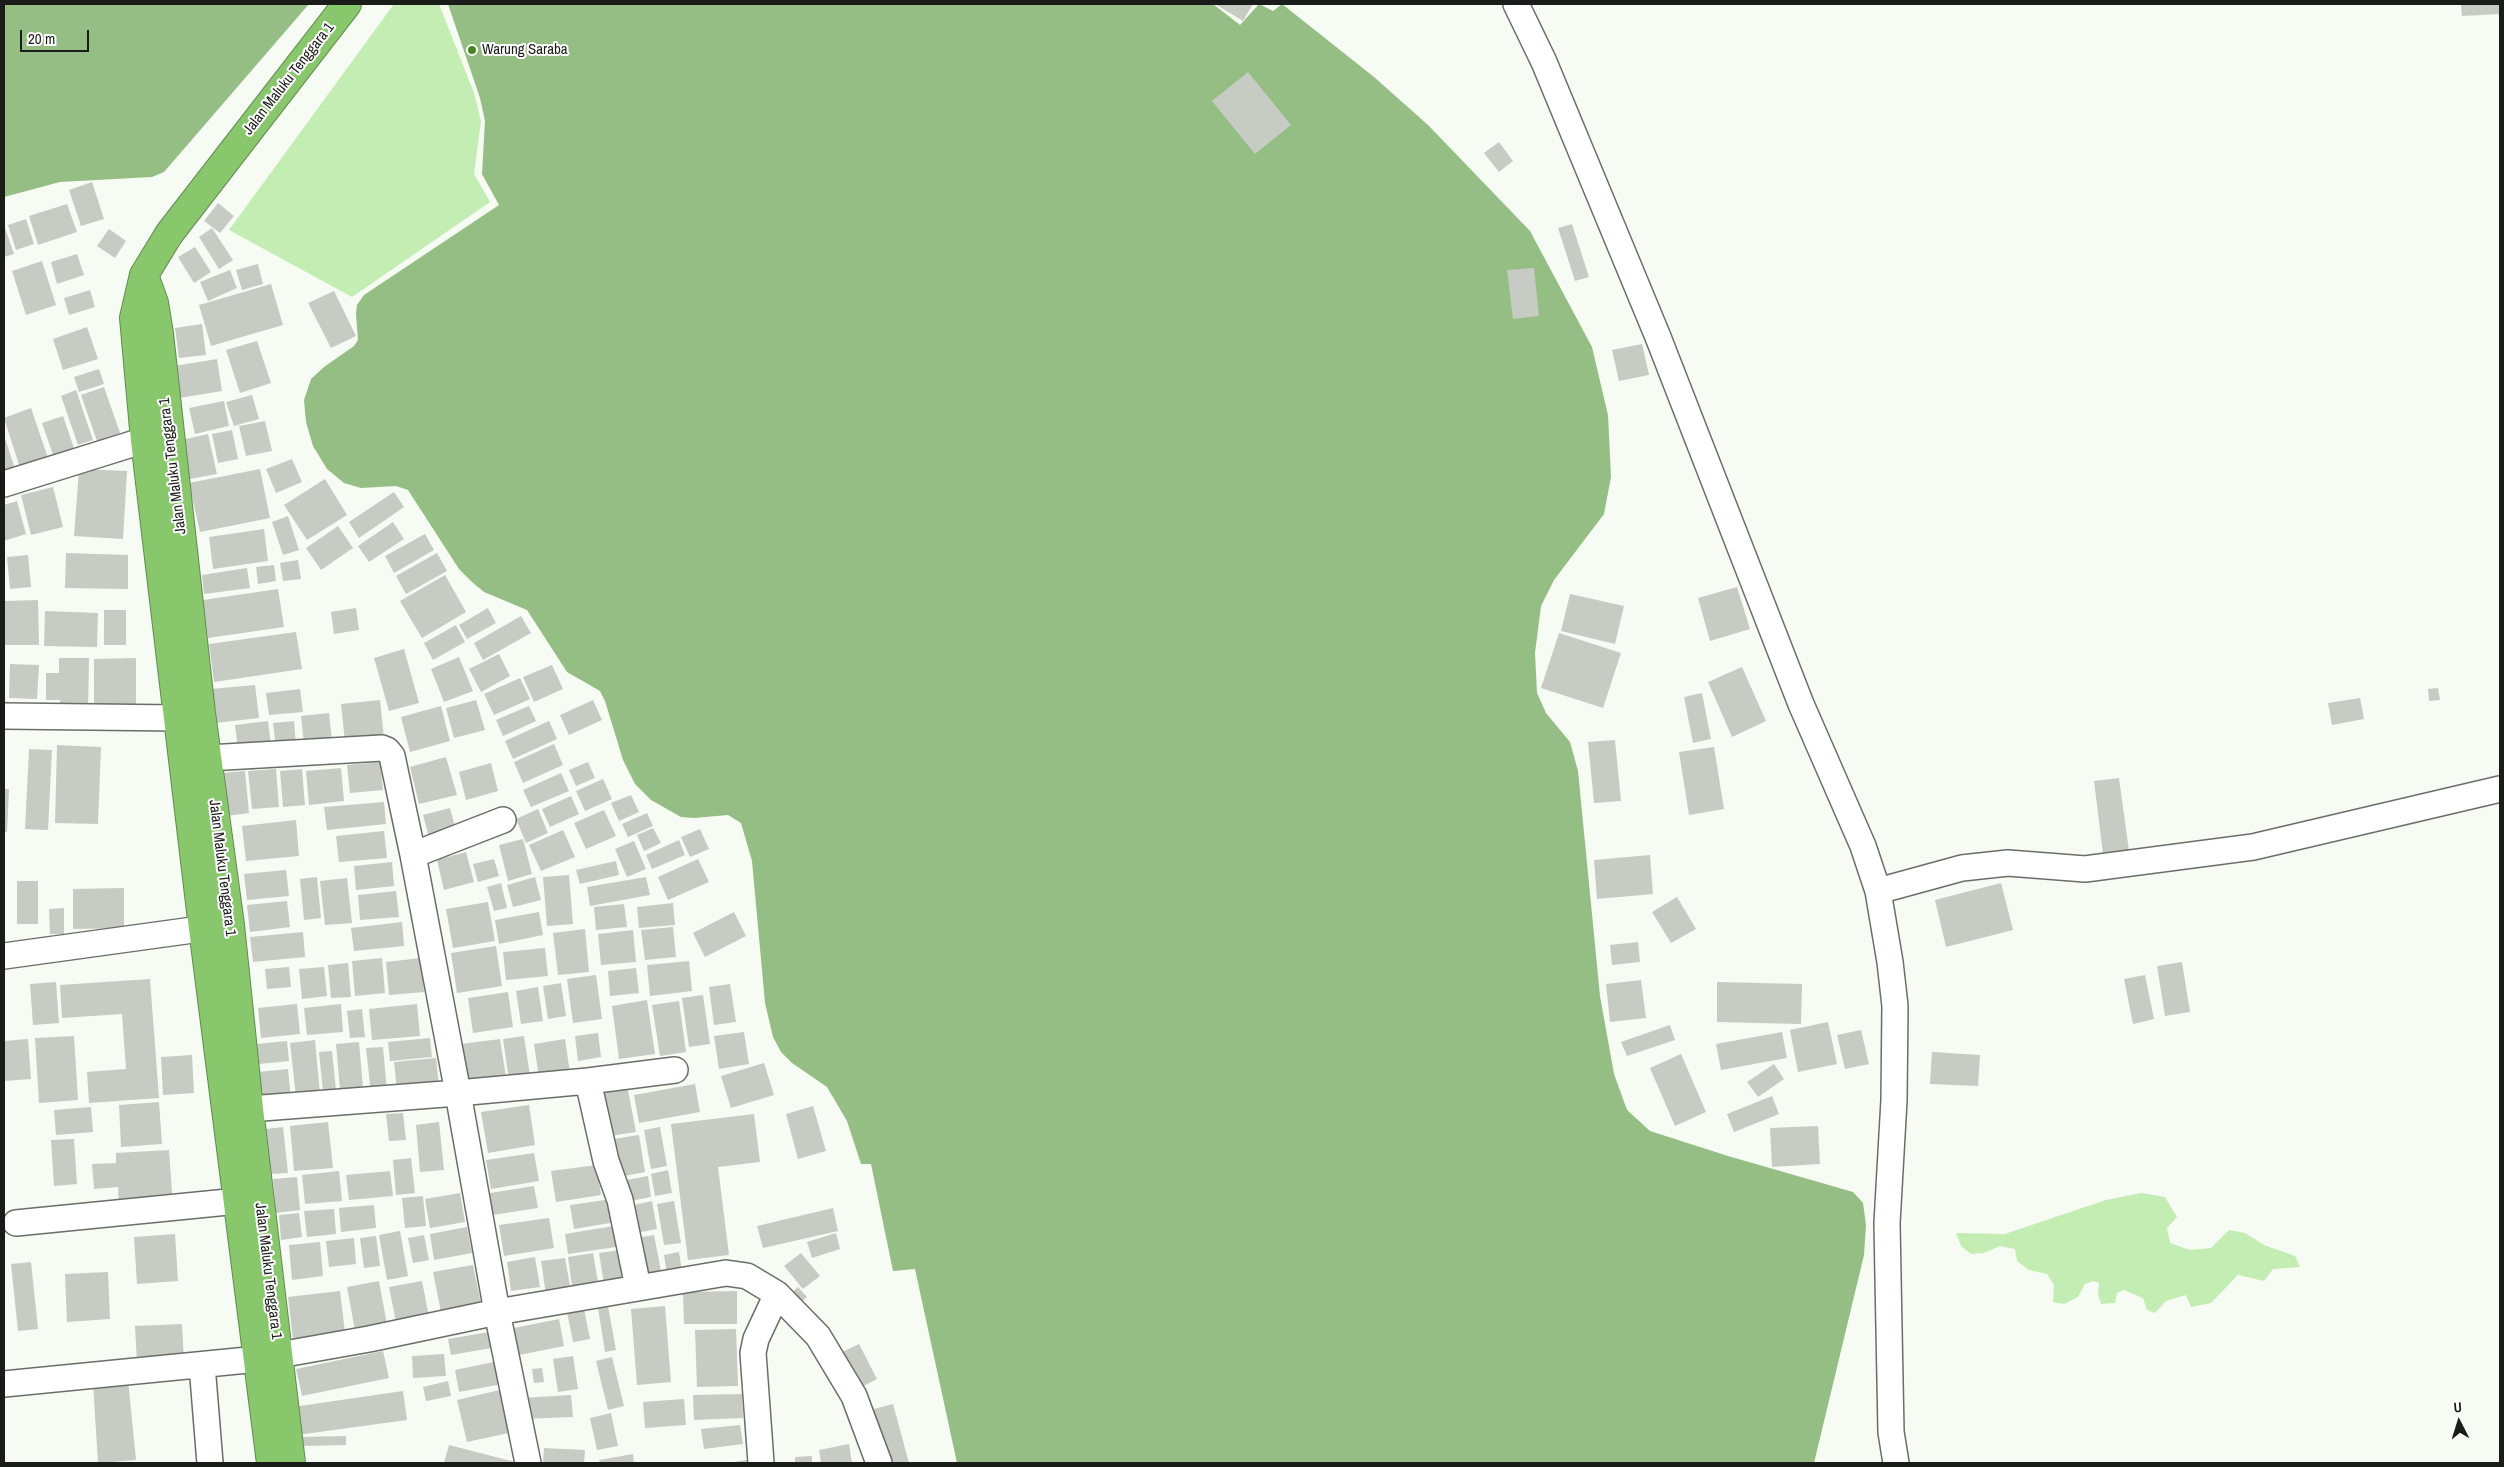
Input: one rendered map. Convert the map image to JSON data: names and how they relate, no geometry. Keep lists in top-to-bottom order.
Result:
{
  "streets": {
    "highway": ["Jalan Maluku Tenggara 1"]
  },
  "places": ["Warung Saraba"],
  "scale_bar": "20 m",
  "north": "top"
}
